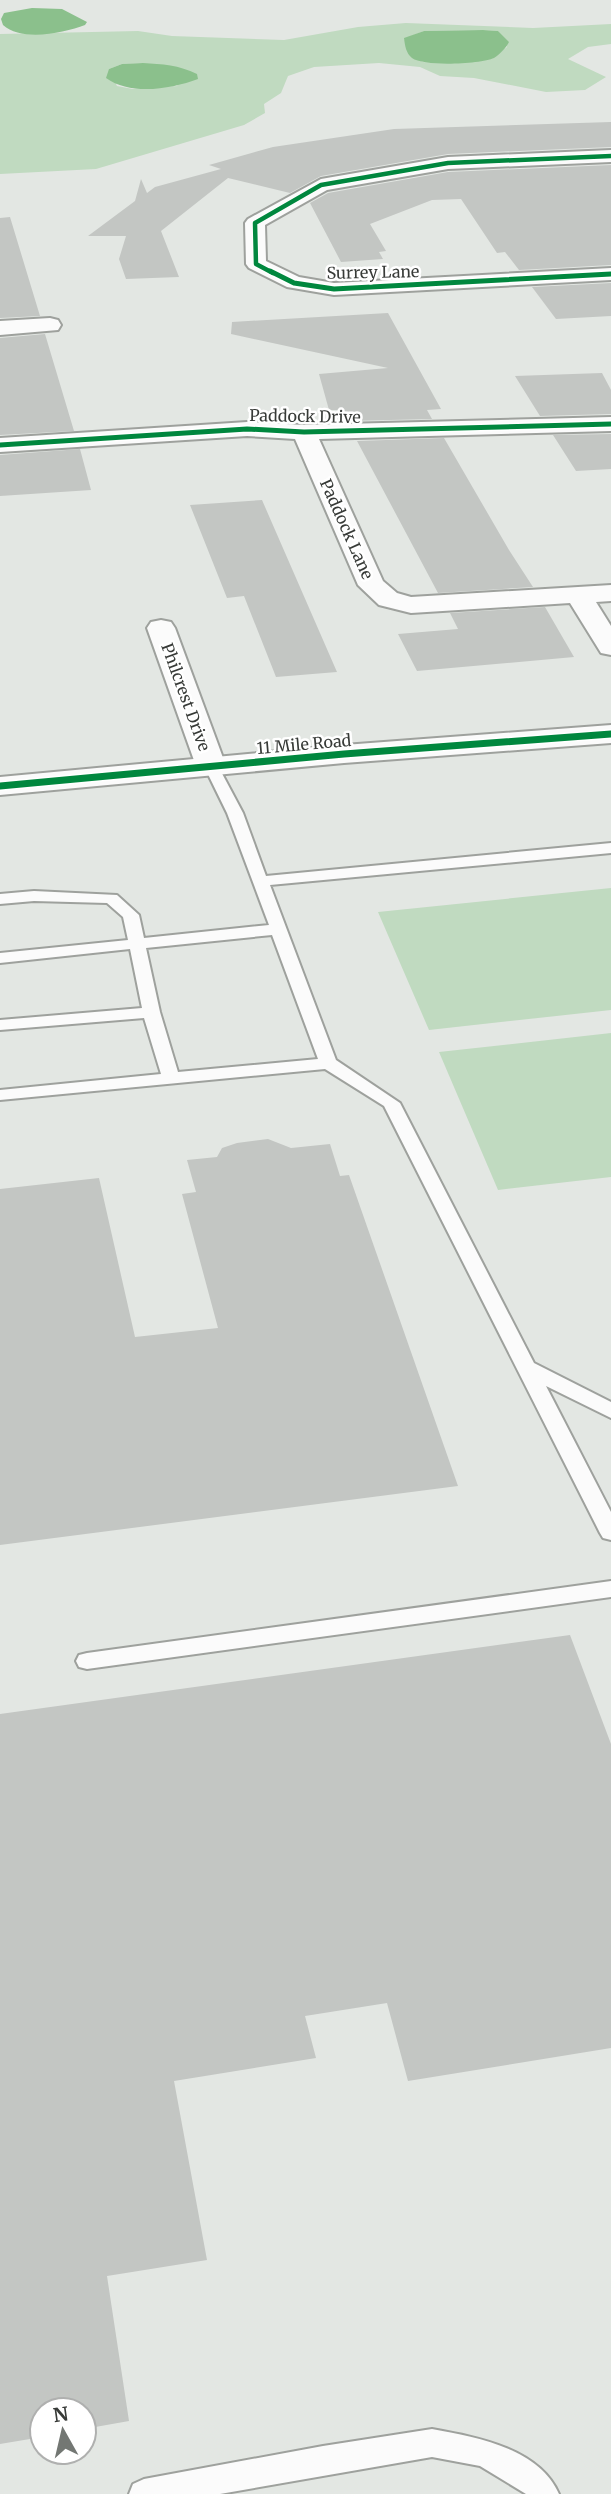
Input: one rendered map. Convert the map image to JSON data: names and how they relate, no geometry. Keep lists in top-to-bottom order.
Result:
{
  "streets": {
    "street": [
      "Surrey Lane",
      "Paddock Drive",
      "Paddock Lane",
      "Philcrest Drive",
      "11 Mile Road"
    ]
  },
  "crossings": [
    ["Paddock Drive", "Paddock Lane"],
    ["Philcrest Drive", "11 Mile Road"]
  ],
  "north": "top"
}
